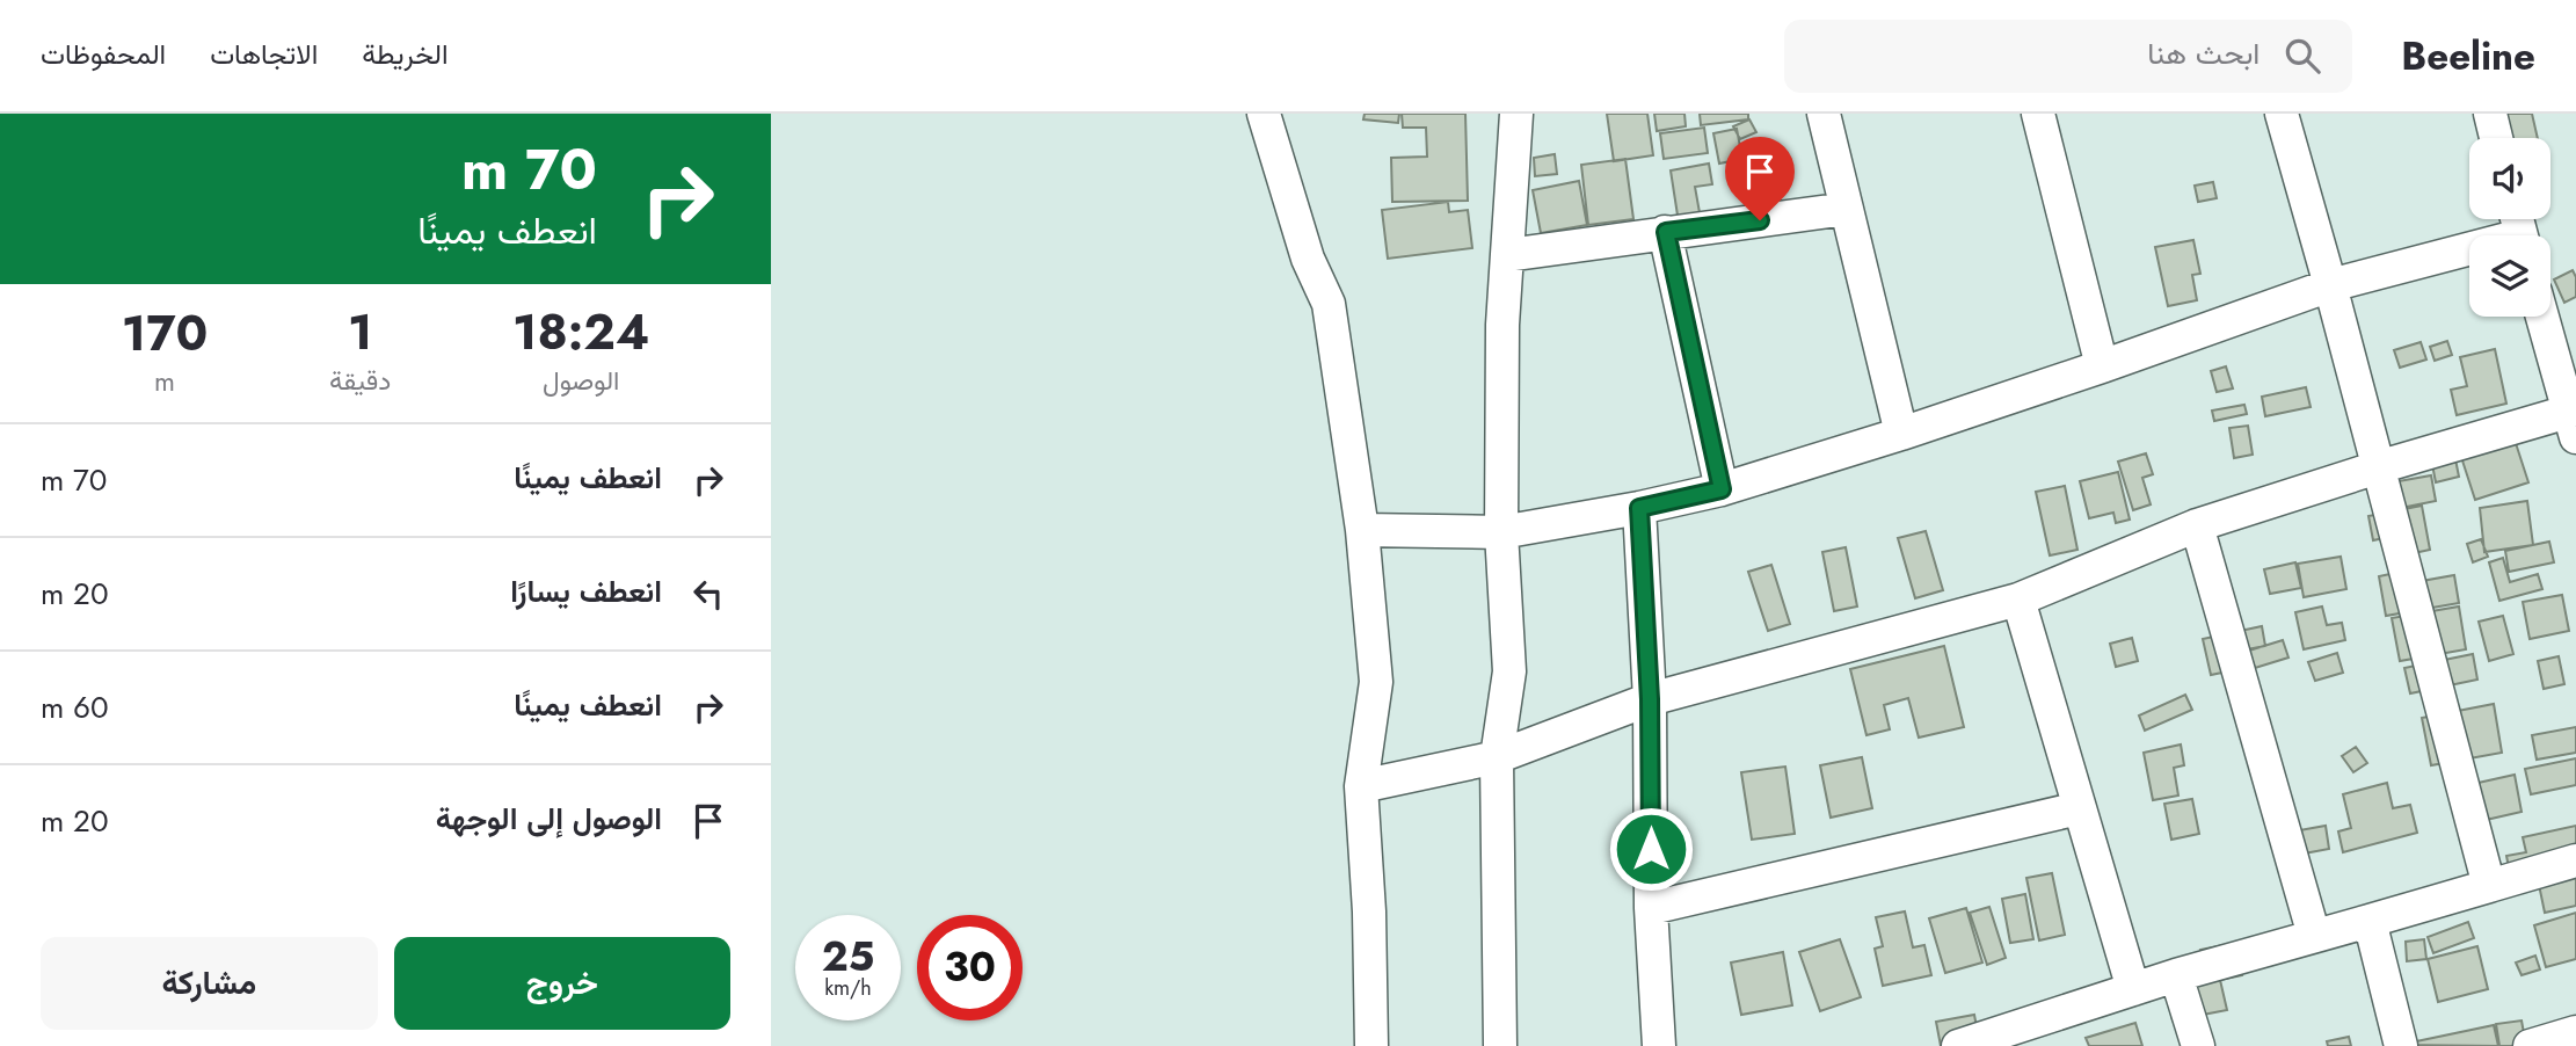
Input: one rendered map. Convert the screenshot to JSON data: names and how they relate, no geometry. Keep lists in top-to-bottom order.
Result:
{
  "page": {
    "header": "Beeline",
    "search": "ابحث هنا",
    "nav": ["الخريطة", "الاتجاهات", "المحفوظات"],
    "turn": ["70 m", "انعطف يمينًا"],
    "eta": [
      "18:24",
      "الوصول",
      "1",
      "دقيقة",
      "170",
      "m"
    ],
    "list": [
      {
        "name": "انعطف يمينًا",
        "value": "70 m"
      },
      {
        "name": "انعطف يسارًا",
        "value": "20 m"
      },
      {
        "name": "انعطف يمينًا",
        "value": "60 m"
      },
      {
        "name": "الوصول إلى الوجهة",
        "value": "20 m"
      }
    ],
    "speed": "25 km/h",
    "limit": "30",
    "buttons": ["خروج", "مشاركة"]
  }
}
